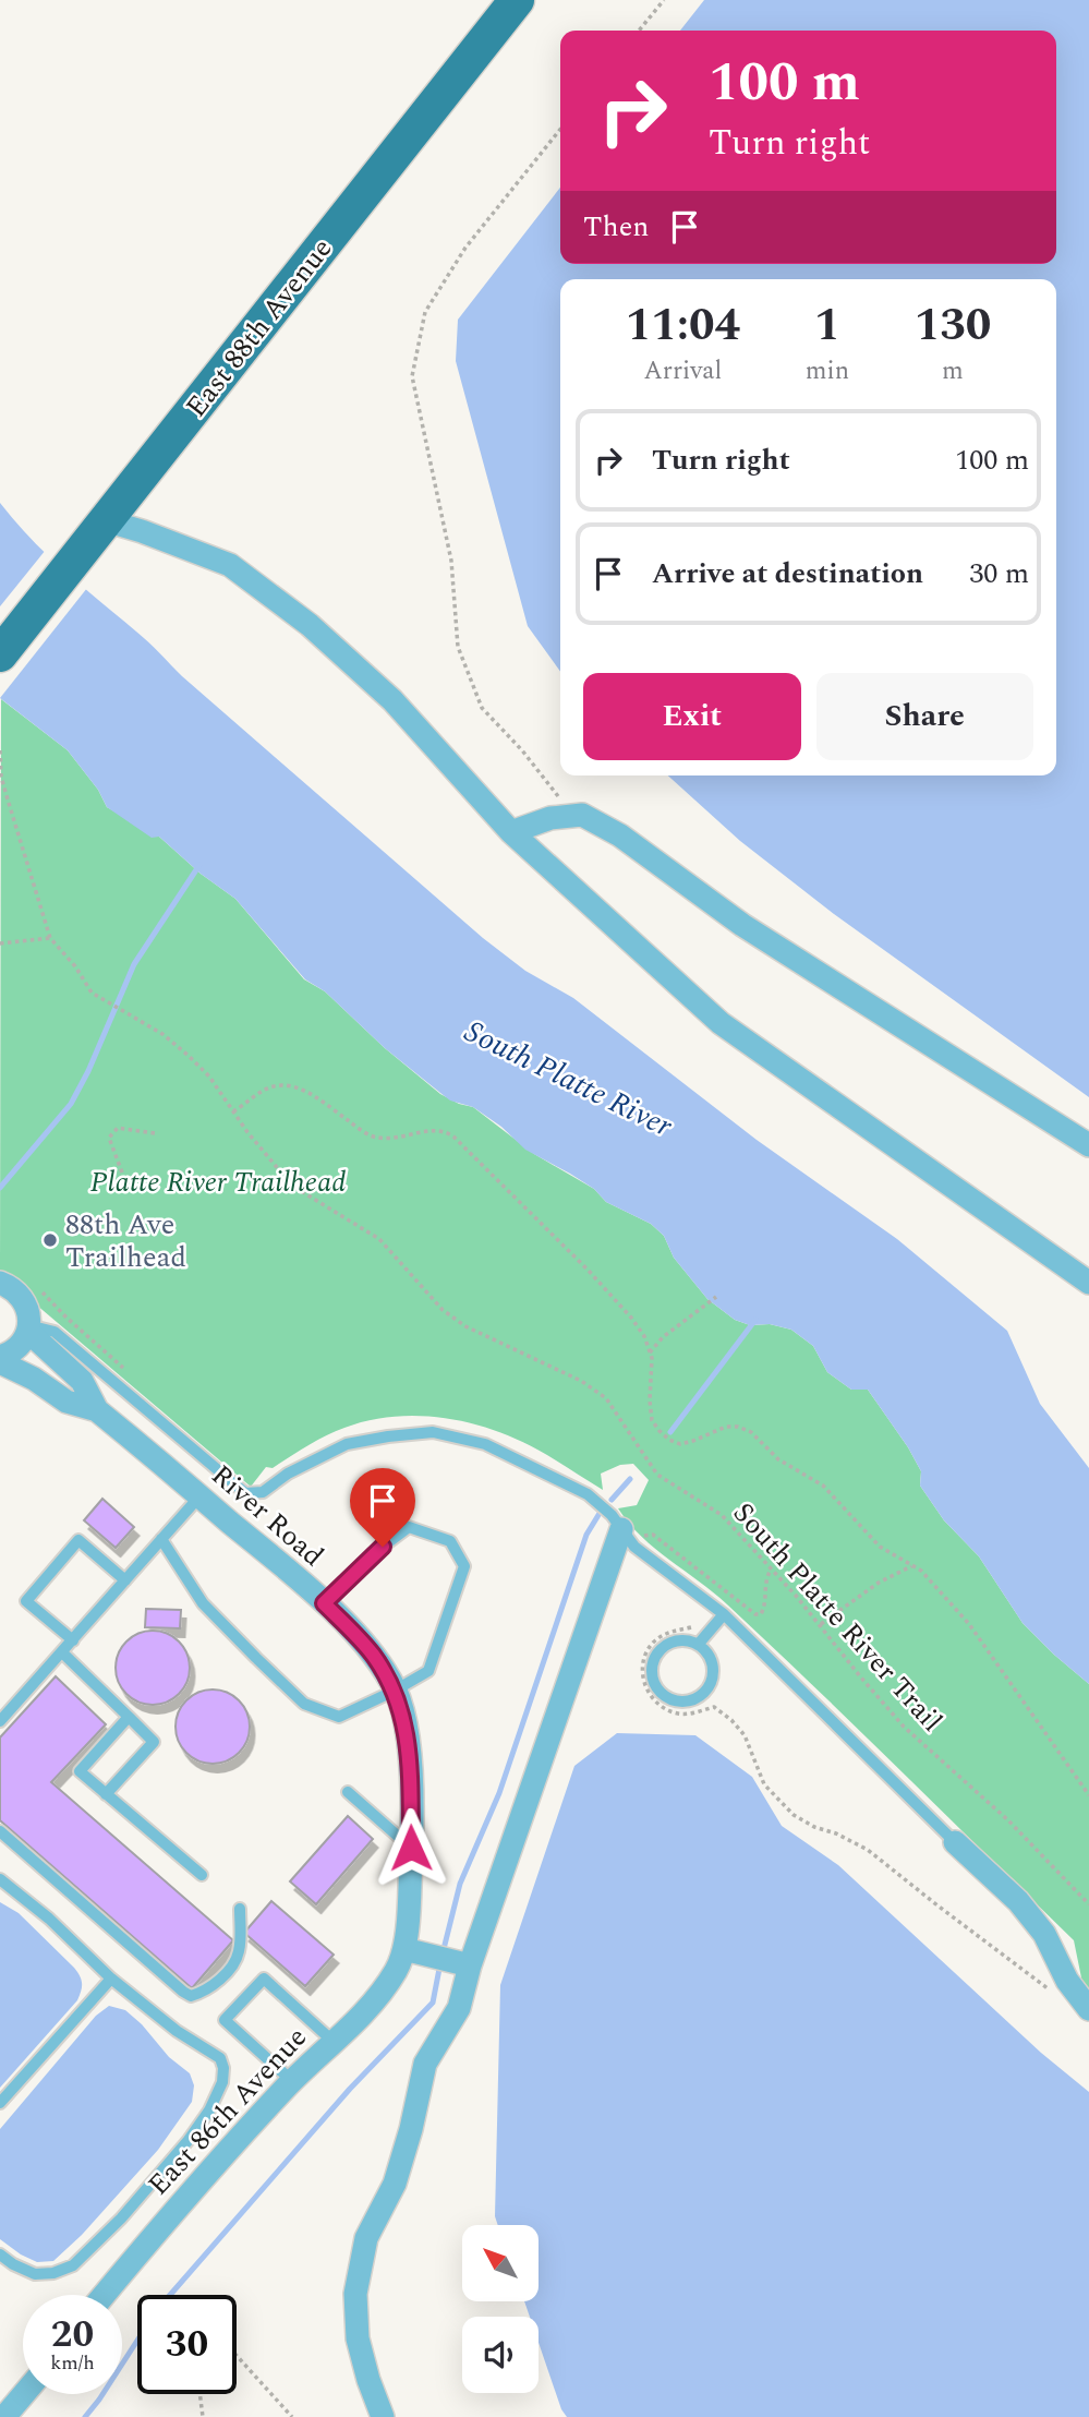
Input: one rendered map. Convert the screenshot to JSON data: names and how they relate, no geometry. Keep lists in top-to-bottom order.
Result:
{
  "streets": {
    "main road": ["East 88th Avenue"],
    "street": ["River Road", "East 86th Avenue"],
    "path": ["South Platte River Trail"]
  },
  "crossings": [
    ["River Road", "East 86th Avenue"]
  ],
  "water": ["South Platte River"],
  "parks": ["Platte River Trailhead"],
  "places": ["88th Ave Trailhead"],
  "north": "top left",
  "page": {
    "turn": ["100 m", "Turn right"],
    "then": "Then",
    "eta": [
      "11:04",
      "Arrival",
      "1",
      "min",
      "130",
      "m"
    ],
    "list": [
      {
        "name": "Turn right",
        "value": "100 m"
      },
      {
        "name": "Arrive at destination",
        "value": "30 m"
      }
    ],
    "buttons": ["Exit", "Share"],
    "speed": "20 km/h",
    "limit": "30"
  }
}
